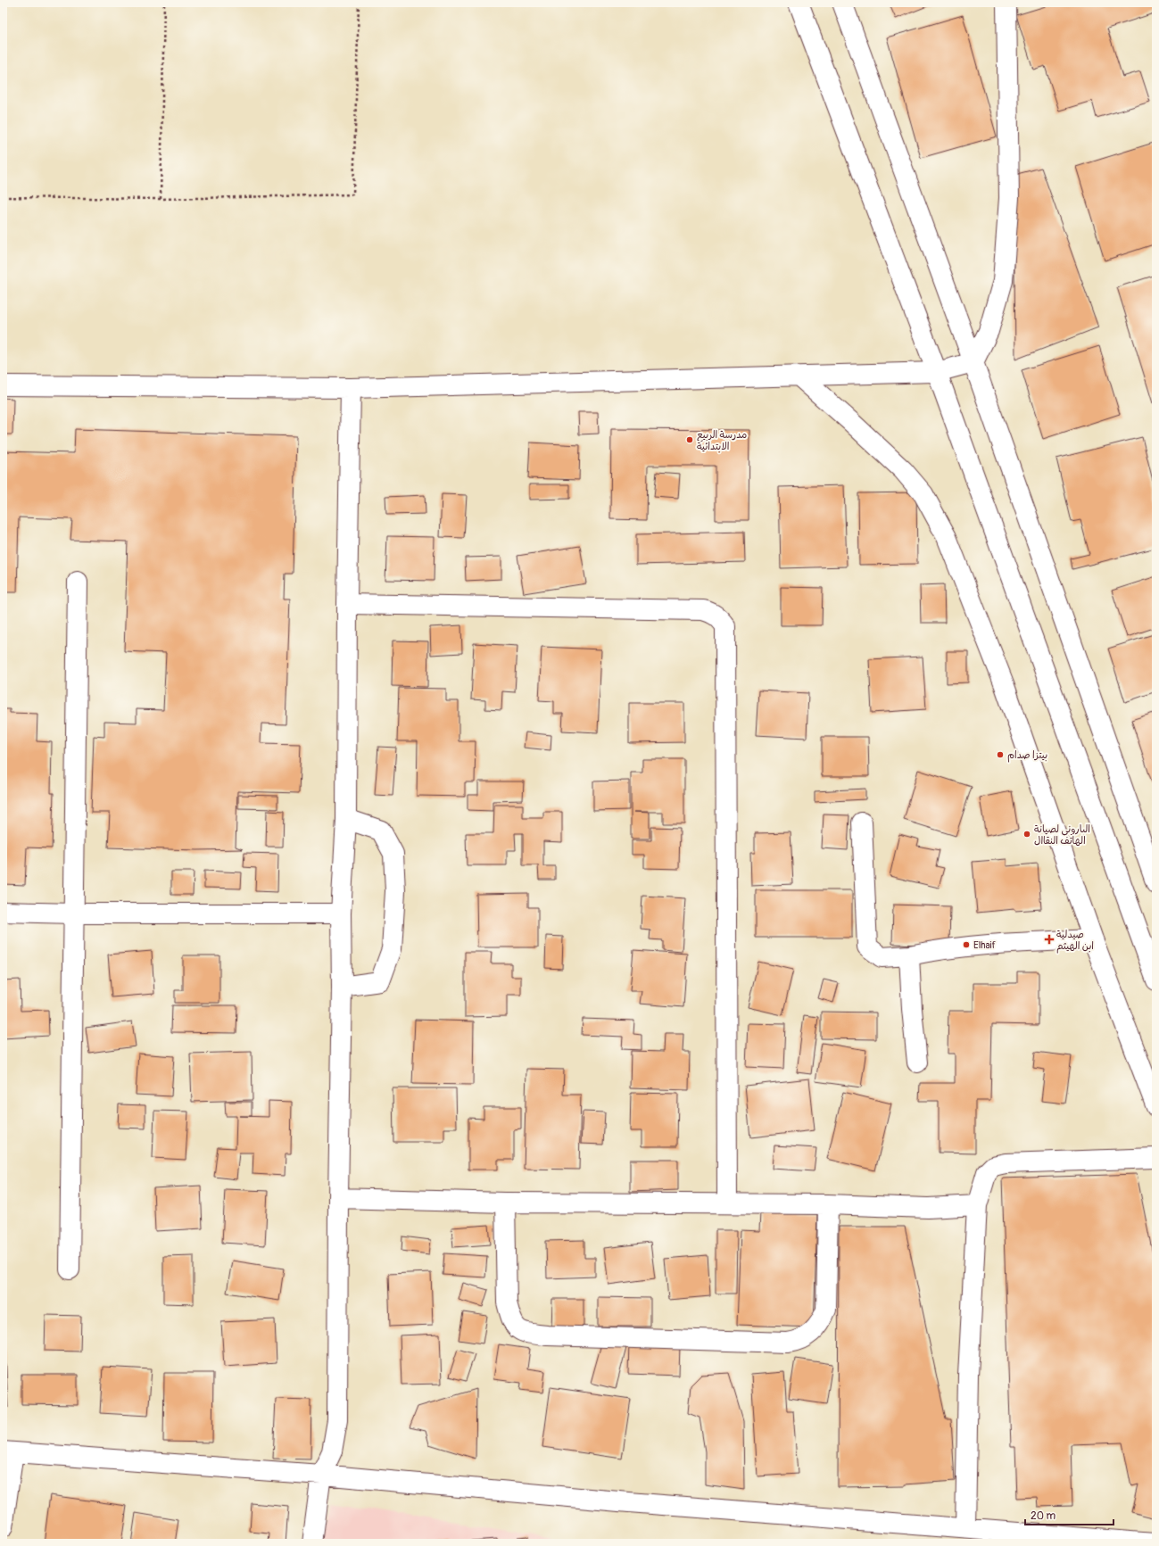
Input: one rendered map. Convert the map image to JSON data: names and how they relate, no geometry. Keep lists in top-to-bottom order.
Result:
{
  "places": {
    "other": [
      "مدرسة الربيع الابتدائية",
      "بيتزا صدام",
      "البارونى لصيانة الهاتف النقاال",
      "Elhaif"
    ],
    "health": ["صيدلية ابن الهيثم"]
  },
  "scale_bar": "20 m"
}
